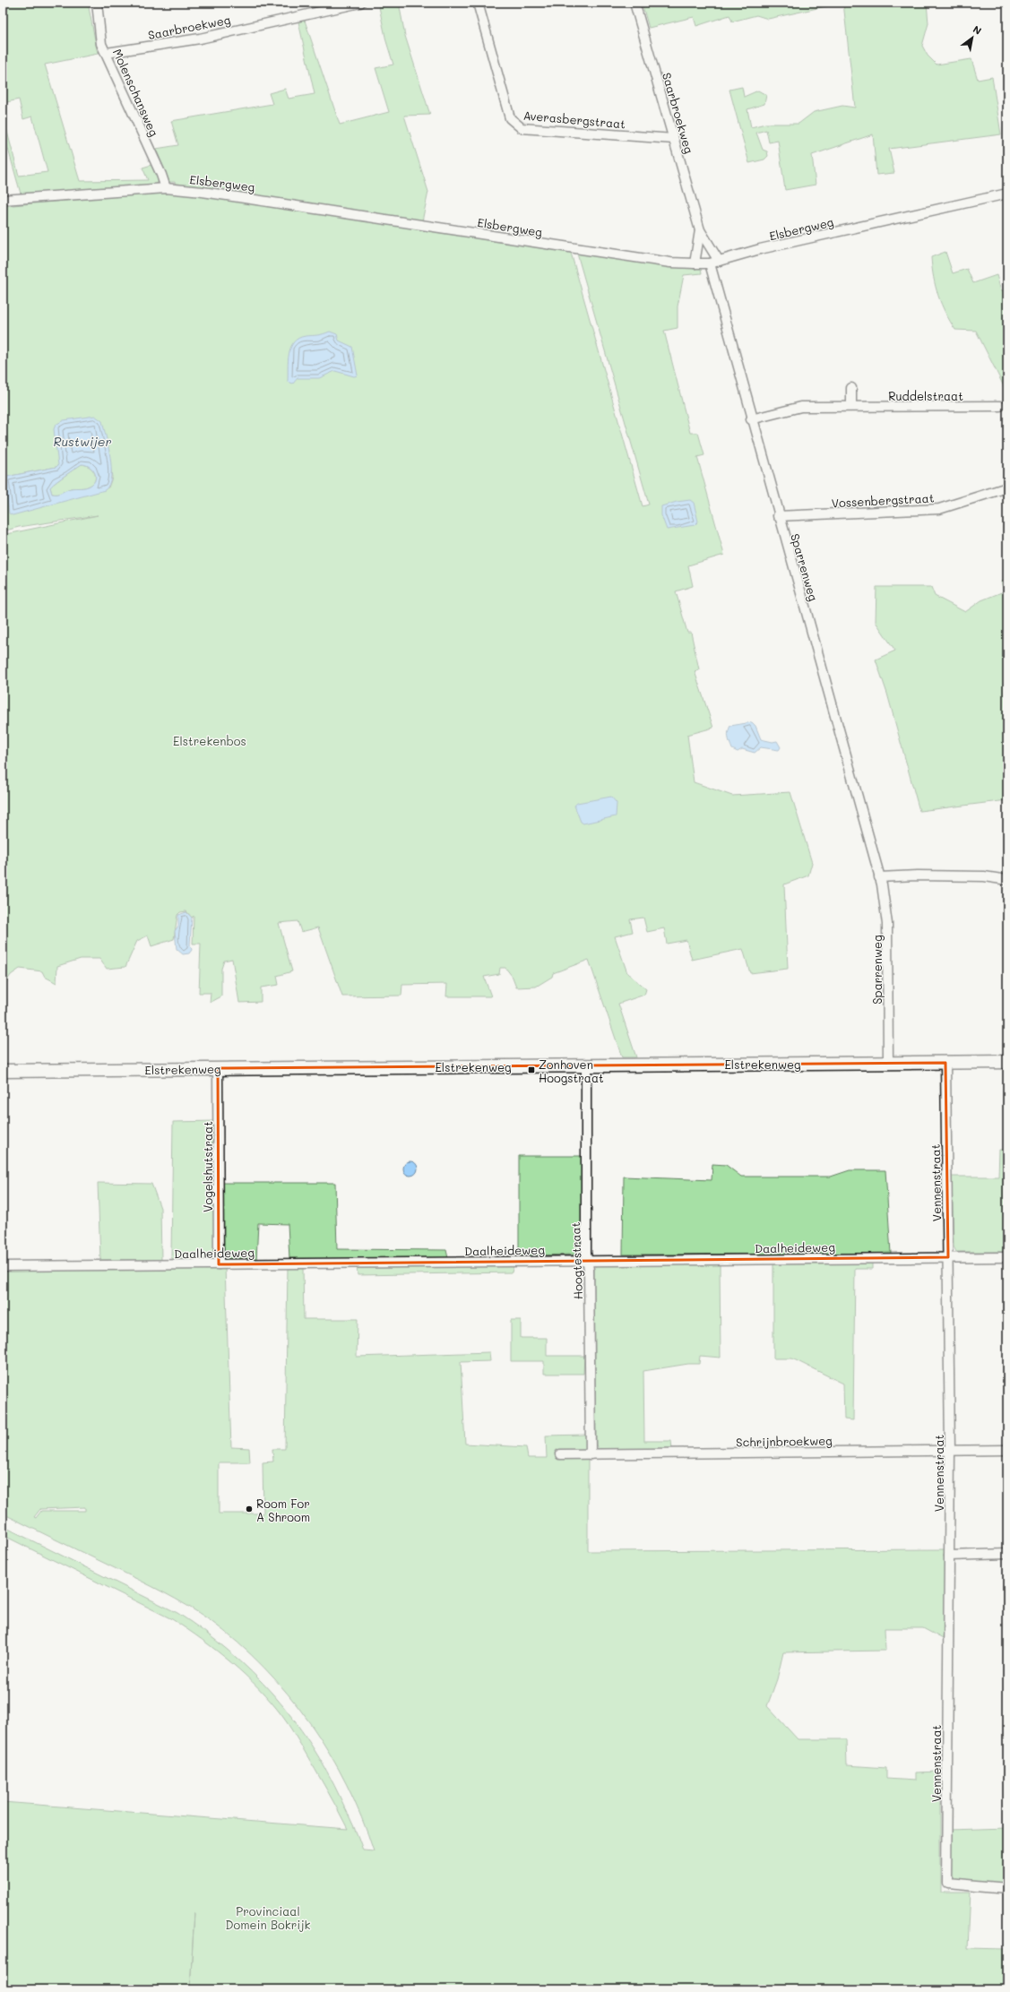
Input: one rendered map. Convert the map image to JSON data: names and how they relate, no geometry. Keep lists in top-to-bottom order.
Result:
{
  "streets": {
    "street": [
      "Saarbroekweg",
      "Molenschansweg",
      "Averasbergstraat",
      "Elsbergweg",
      "Ruddelstraat",
      "Vossenbergstraat",
      "Sparrenweg",
      "Elstrekenweg",
      "Vogelshutstraat",
      "Vennenstraat",
      "Daalheideweg",
      "Hoogtestraat",
      "Schrijnbroekweg"
    ]
  },
  "crossings": [
    ["Saarbroekweg", "Molenschansweg"],
    ["Saarbroekweg", "Averasbergstraat"],
    ["Saarbroekweg", "Elsbergweg"],
    ["Saarbroekweg", "Sparrenweg"],
    ["Molenschansweg", "Elsbergweg"],
    ["Elsbergweg", "Sparrenweg"],
    ["Ruddelstraat", "Sparrenweg"],
    ["Vossenbergstraat", "Sparrenweg"],
    ["Sparrenweg", "Elstrekenweg"],
    ["Elstrekenweg", "Vogelshutstraat"],
    ["Elstrekenweg", "Vennenstraat"],
    ["Elstrekenweg", "Hoogtestraat"],
    ["Vogelshutstraat", "Daalheideweg"],
    ["Vennenstraat", "Daalheideweg"],
    ["Vennenstraat", "Schrijnbroekweg"],
    ["Daalheideweg", "Hoogtestraat"],
    ["Hoogtestraat", "Schrijnbroekweg"]
  ],
  "water": ["Rustwijer"],
  "parks": ["Elstrekenbos", "Provinciaal Domein Bokrijk"],
  "places": {
    "transit": ["Zonhoven Hoogstraat"],
    "other": ["Room For A Shroom"]
  },
  "north": "top right"
}
